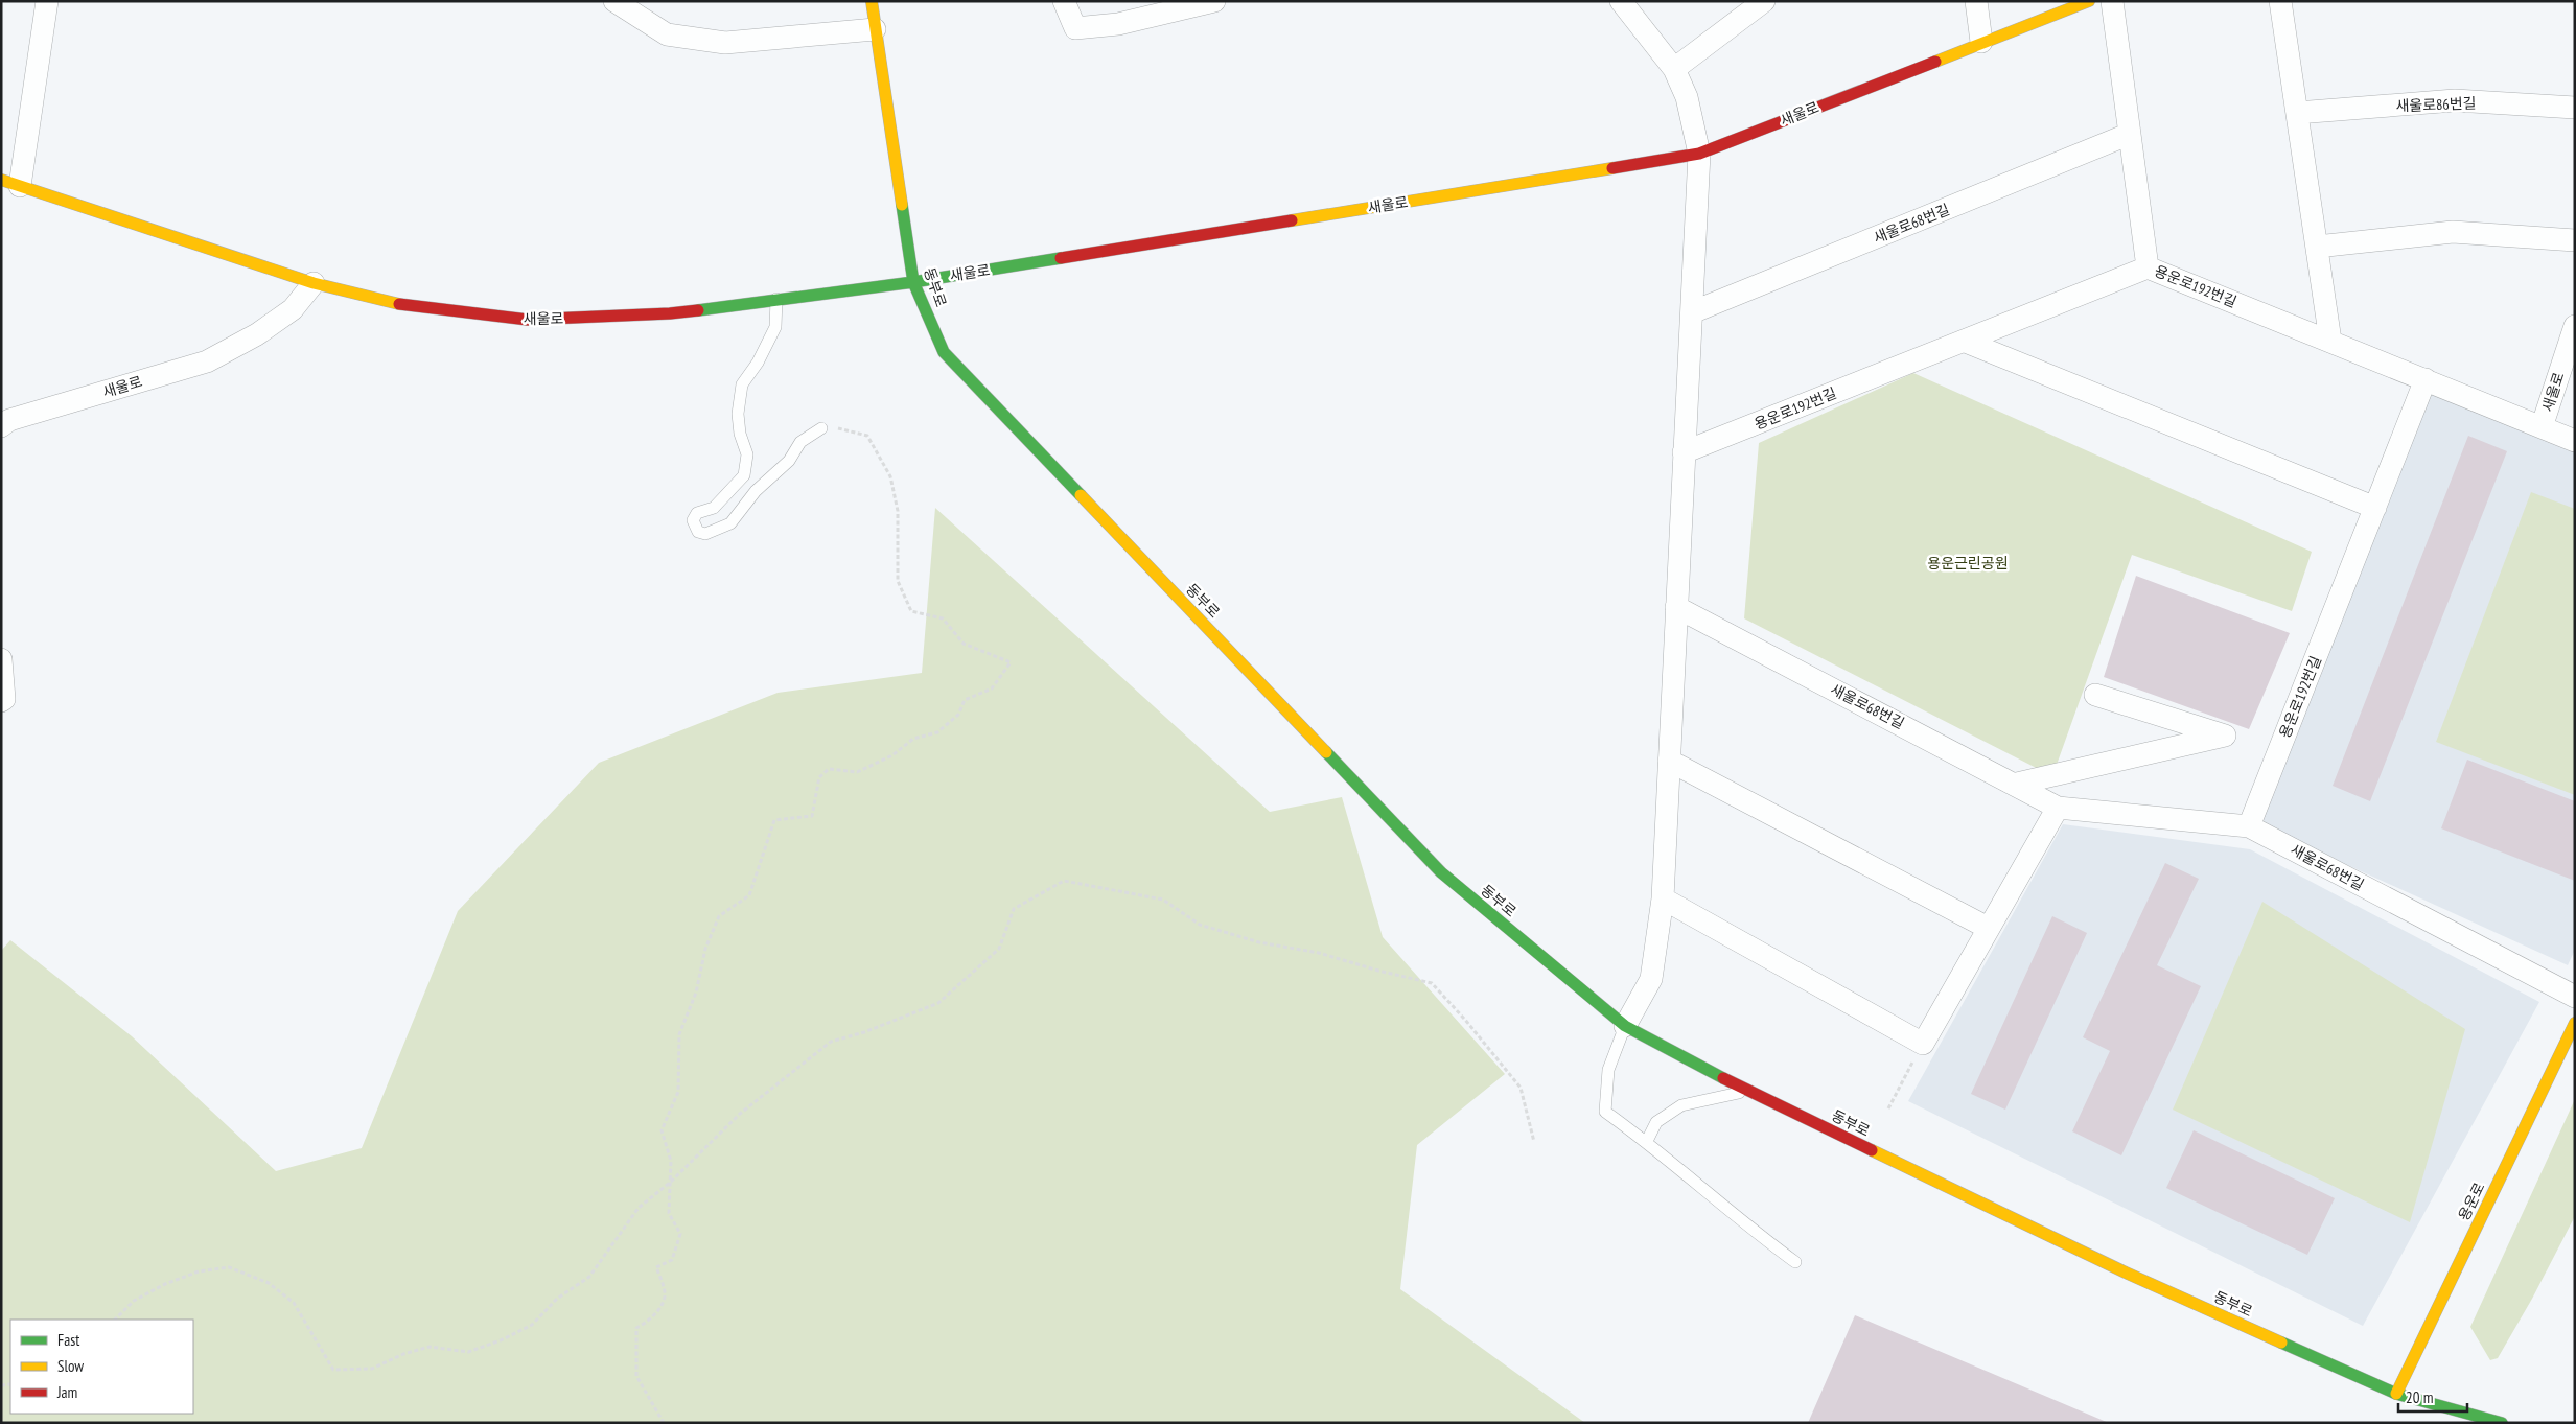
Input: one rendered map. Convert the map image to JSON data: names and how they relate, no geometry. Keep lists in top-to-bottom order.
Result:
{
  "streets": {
    "main road": ["새울로", "동부로", "용운로"],
    "street": ["새울로86번길", "새울로68번길", "용운로192번길"]
  },
  "crossings": [
    ["새울로", "용운로192번길"],
    ["새울로", "동부로"],
    ["새울로68번길", "용운로192번길"],
    ["동부로", "용운로"]
  ],
  "parks": ["용운근린공원"],
  "legend": ["Fast", "Slow", "Jam"],
  "scale_bar": "20 m"
}
